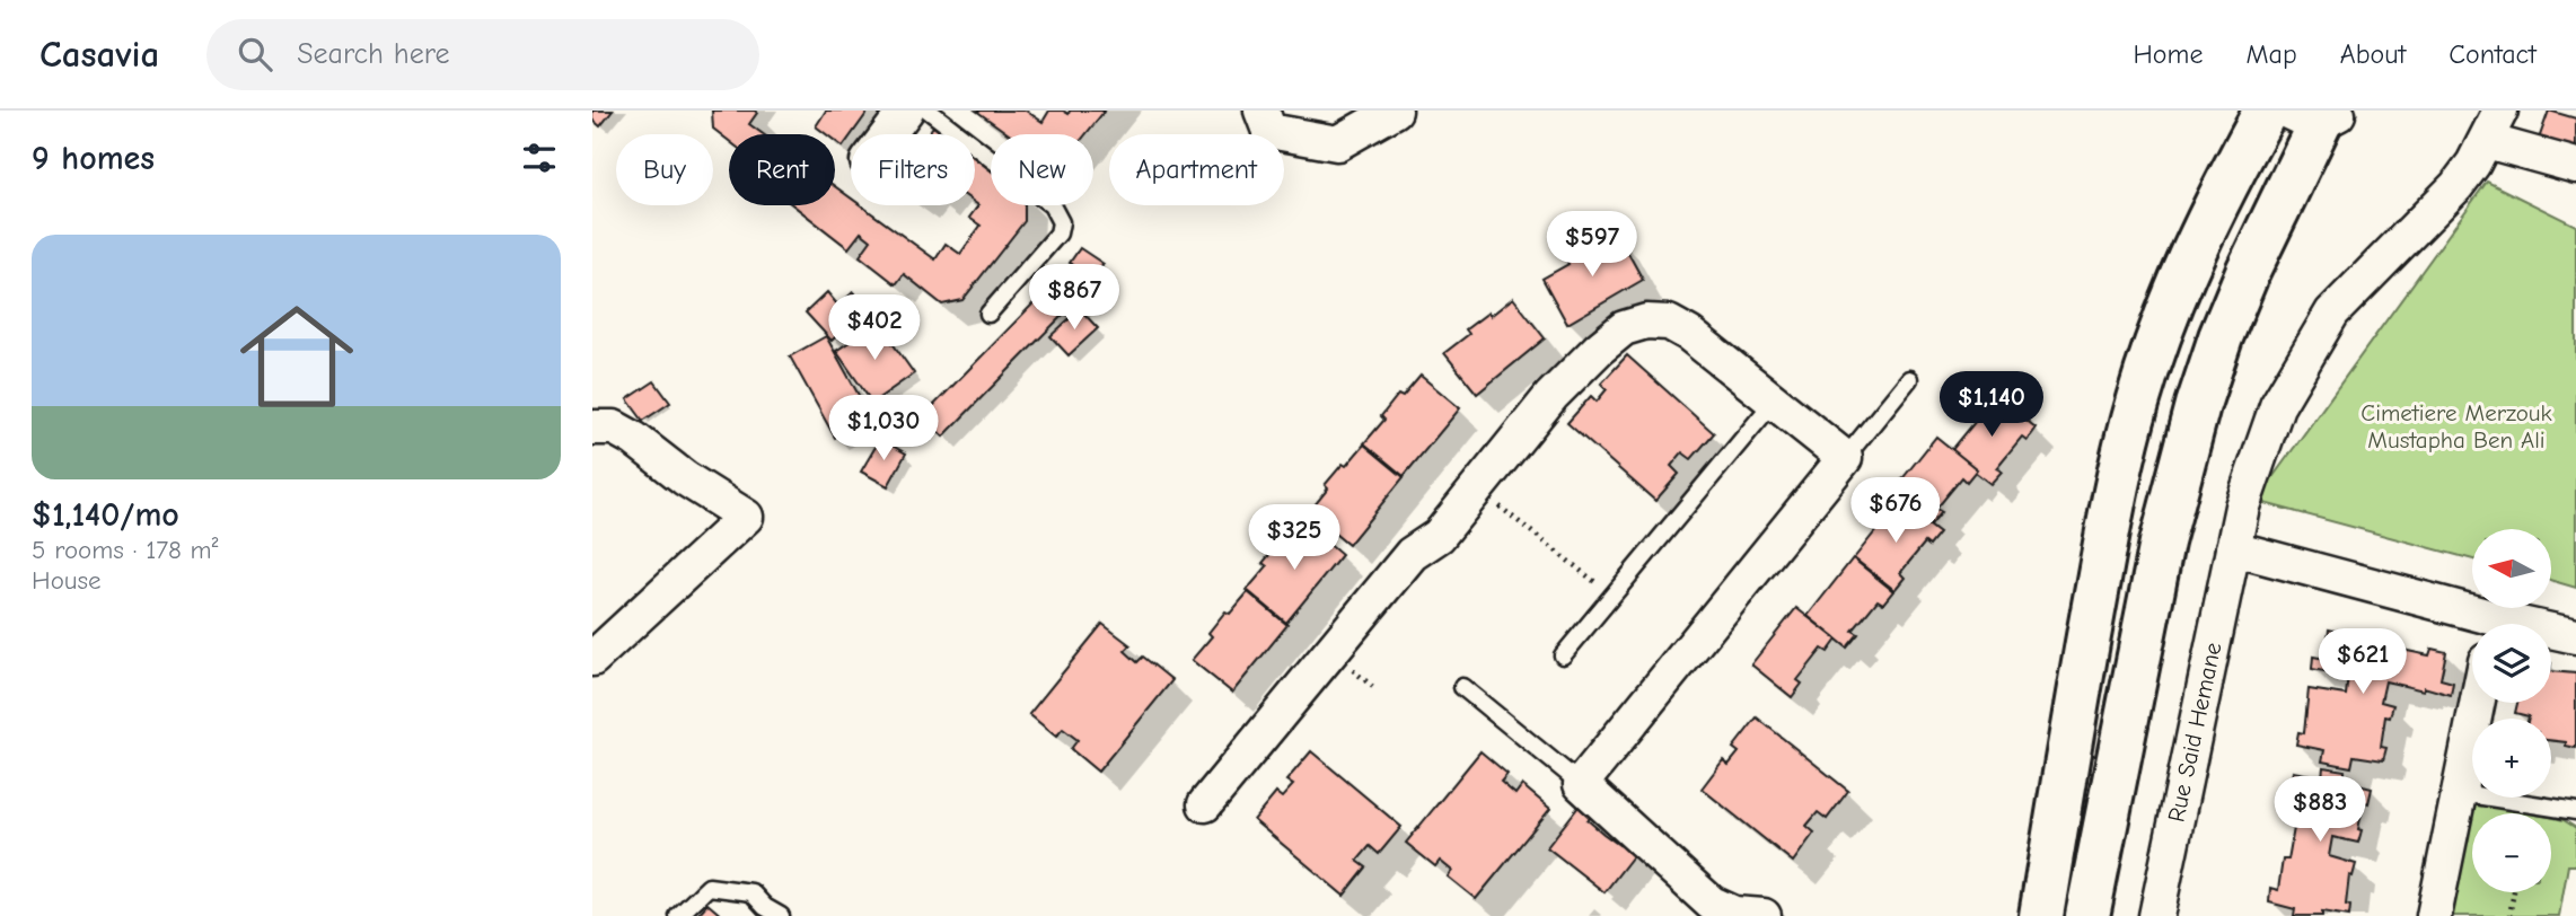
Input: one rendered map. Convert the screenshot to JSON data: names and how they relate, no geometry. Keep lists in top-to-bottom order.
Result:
{
  "streets": {
    "street": ["Rue Said Hemane"]
  },
  "parks": ["Cimetiere Merzouk Mustapha Ben Ali"],
  "north": "left",
  "page": {
    "header": "Casavia",
    "search": "Search here",
    "nav": [
      "Home",
      "Map",
      "About",
      "Contact"
    ],
    "heading": "9 homes",
    "chip": [
      "Buy",
      "Rent",
      "Filters",
      "New",
      "Apartment"
    ],
    "list": [
      {
        "name": "$1,140/mo",
        "note": "5 rooms · 178 m² · House"
      }
    ],
    "price": [
      "$597",
      "$867",
      "$402",
      "$1,140",
      "$1,030",
      "$676",
      "$325",
      "$621",
      "$883"
    ],
    "map_buttons": ["+", "−"]
  }
}
